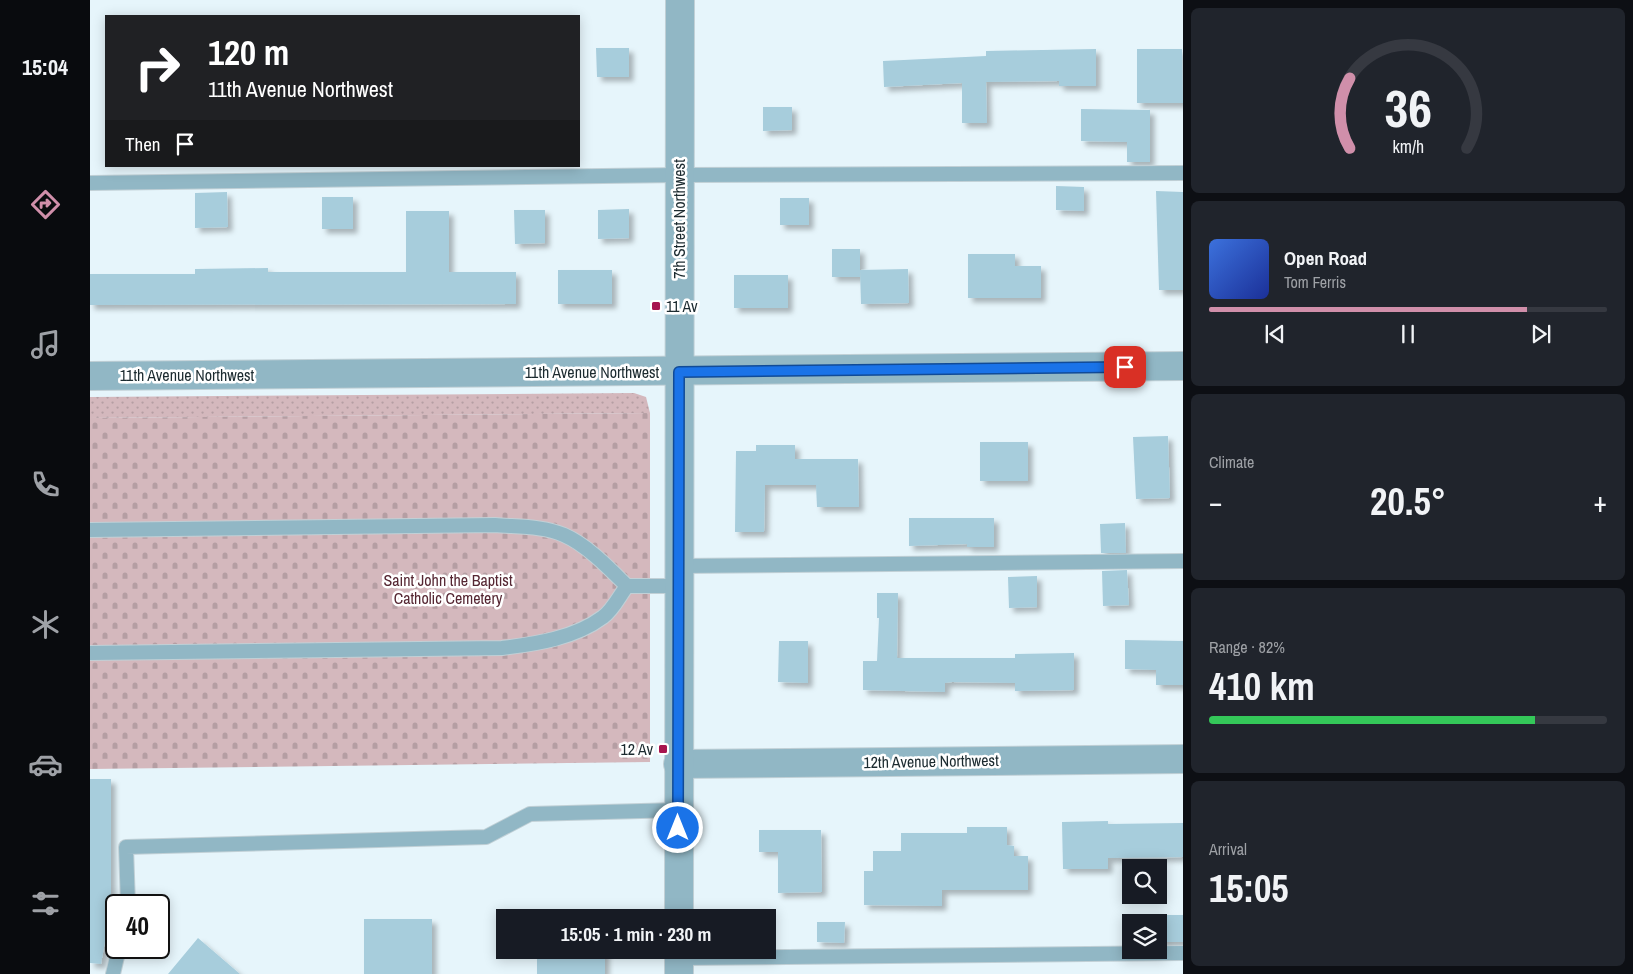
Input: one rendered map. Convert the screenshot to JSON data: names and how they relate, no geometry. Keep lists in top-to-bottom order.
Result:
{
  "streets": {
    "street": ["7th Street Northwest", "11th Avenue Northwest", "12th Avenue Northwest"]
  },
  "crossings": [
    ["7th Street Northwest", "11th Avenue Northwest"],
    ["7th Street Northwest", "12th Avenue Northwest"]
  ],
  "parks": ["Saint John the Baptist Catholic Cemetery"],
  "places": {
    "transit": ["11 Av", "12 Av"]
  },
  "page": {
    "tabs": "15:04",
    "turn": ["120 m", "11th Avenue Northwest"],
    "then": "Then",
    "song": ["Open Road", "Tom Ferris"],
    "tile": [
      "Climate",
      ["Range · 82%", "410 km"],
      ["Arrival", "15:05"]
    ],
    "heat": ["−", "20.5°", "+"],
    "limit": "40",
    "trip": "15:05 · 1 min · 230 m",
    "gauge": ["36", "km/h"]
  }
}
